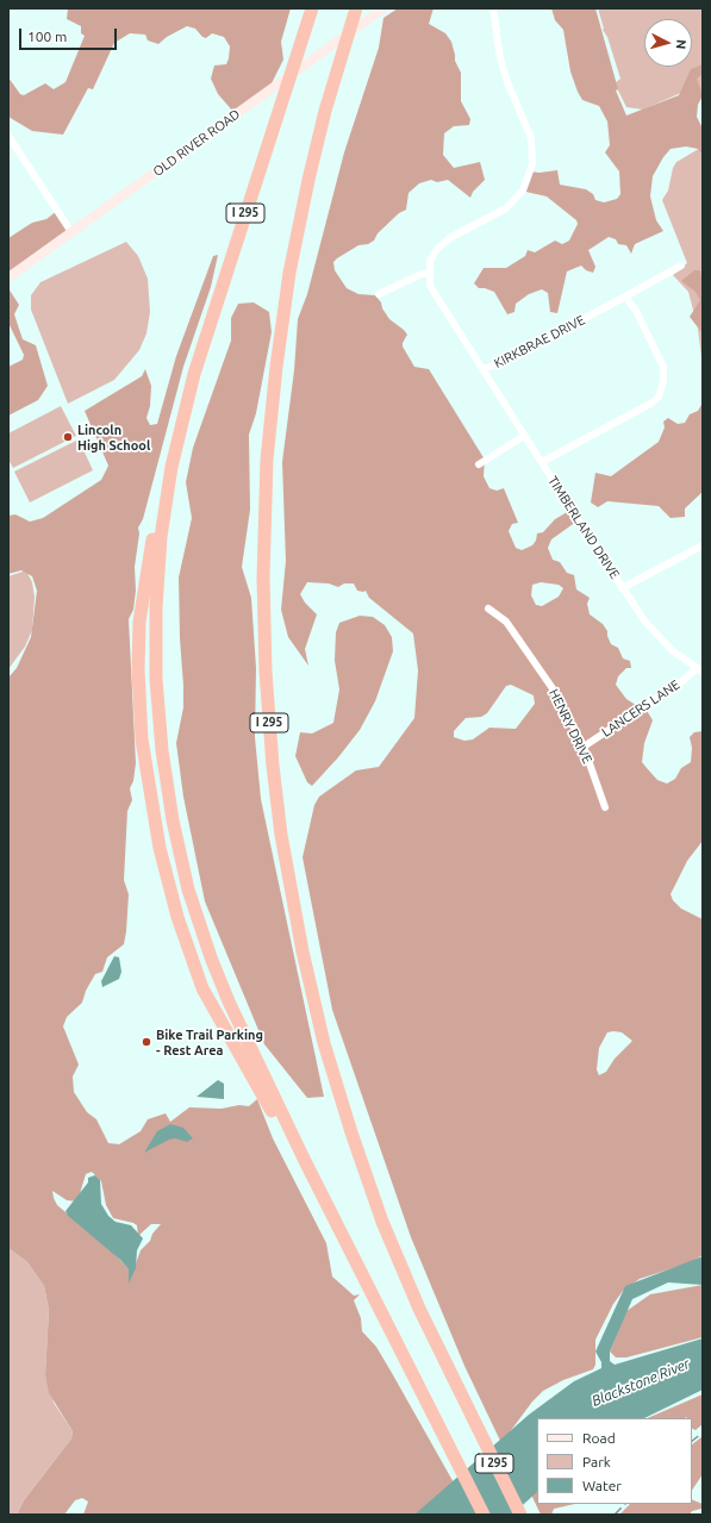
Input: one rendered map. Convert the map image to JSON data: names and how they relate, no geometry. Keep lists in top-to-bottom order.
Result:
{
  "streets": {
    "highway": ["I 295"],
    "main road": ["OLD RIVER ROAD"],
    "street": [
      "KIRKBRAE DRIVE",
      "TIMBERLAND DRIVE",
      "LANCERS LANE",
      "HENRY DRIVE"
    ]
  },
  "crossings": [
    ["KIRKBRAE DRIVE", "TIMBERLAND DRIVE"],
    ["TIMBERLAND DRIVE", "LANCERS LANE"],
    ["LANCERS LANE", "HENRY DRIVE"]
  ],
  "water": ["Blackstone River"],
  "places": ["Lincoln High School", "Bike Trail Parking - Rest Area"],
  "legend": ["Road", "Park", "Water"],
  "scale_bar": "100 m",
  "north": "right"
}
